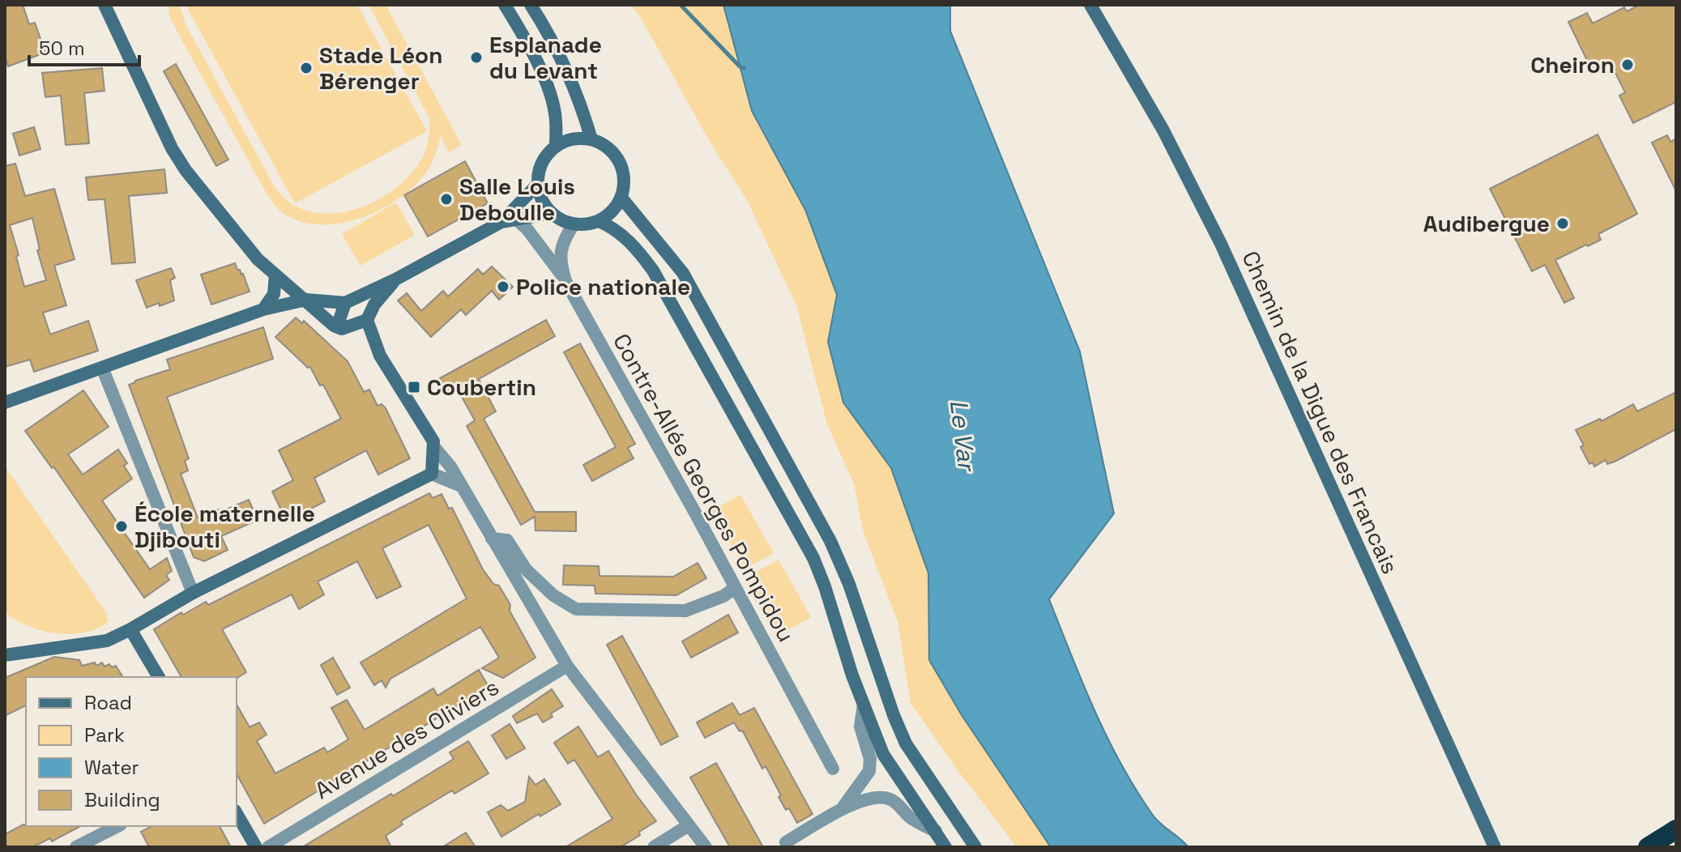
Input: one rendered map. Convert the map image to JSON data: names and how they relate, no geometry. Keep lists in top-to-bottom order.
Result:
{
  "streets": {
    "main road": ["Chemin de la Digue des Francais"],
    "street": ["Contre-Allée Georges Pompidou", "Avenue des Oliviers"]
  },
  "water": ["Le Var"],
  "places": {
    "other": [
      "Esplanade du Levant",
      "Cheiron",
      "Stade Léon Bérenger",
      "Salle Louis Deboulle",
      "Audibergue",
      "Police nationale",
      "École maternelle Djibouti"
    ],
    "transit": ["Coubertin"]
  },
  "legend": [
    "Road",
    "Park",
    "Water",
    "Building"
  ],
  "scale_bar": "50 m"
}
